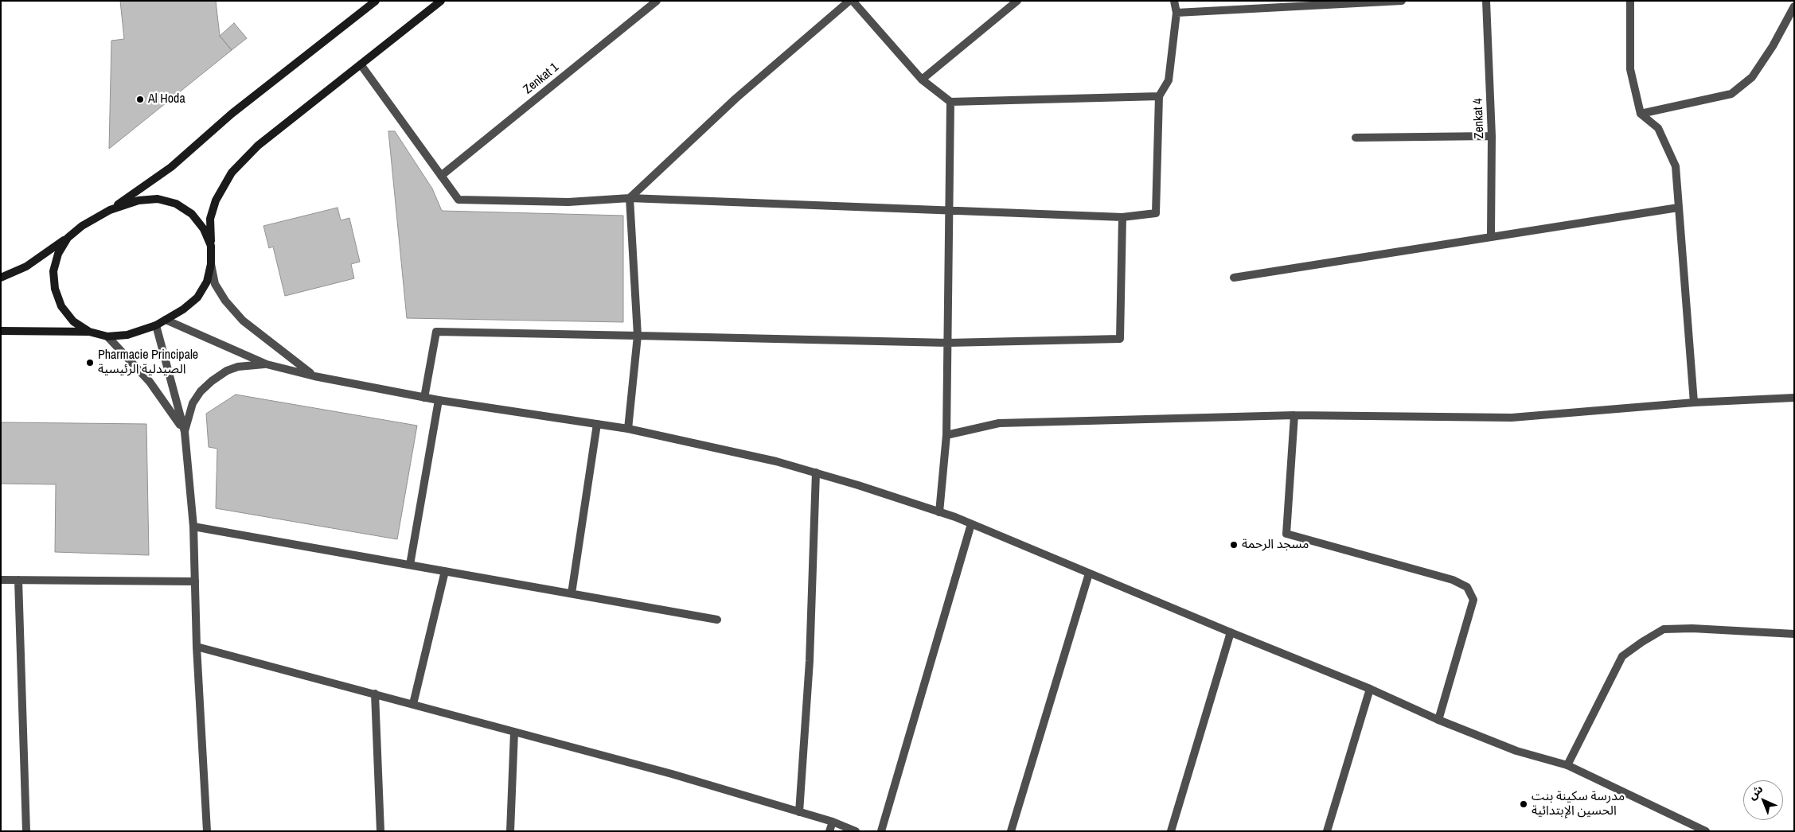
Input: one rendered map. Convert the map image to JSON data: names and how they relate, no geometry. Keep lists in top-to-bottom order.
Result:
{
  "streets": {
    "street": ["Zenkat 1", "Zenkat 4"]
  },
  "places": [
    "Al Hoda",
    "Pharmacie Principale الصيدلية الرئيسية",
    "مسجد الرحمة",
    "مدرسة سكينة بنت الحسين الإبتدائية"
  ],
  "north": "top left"
}
